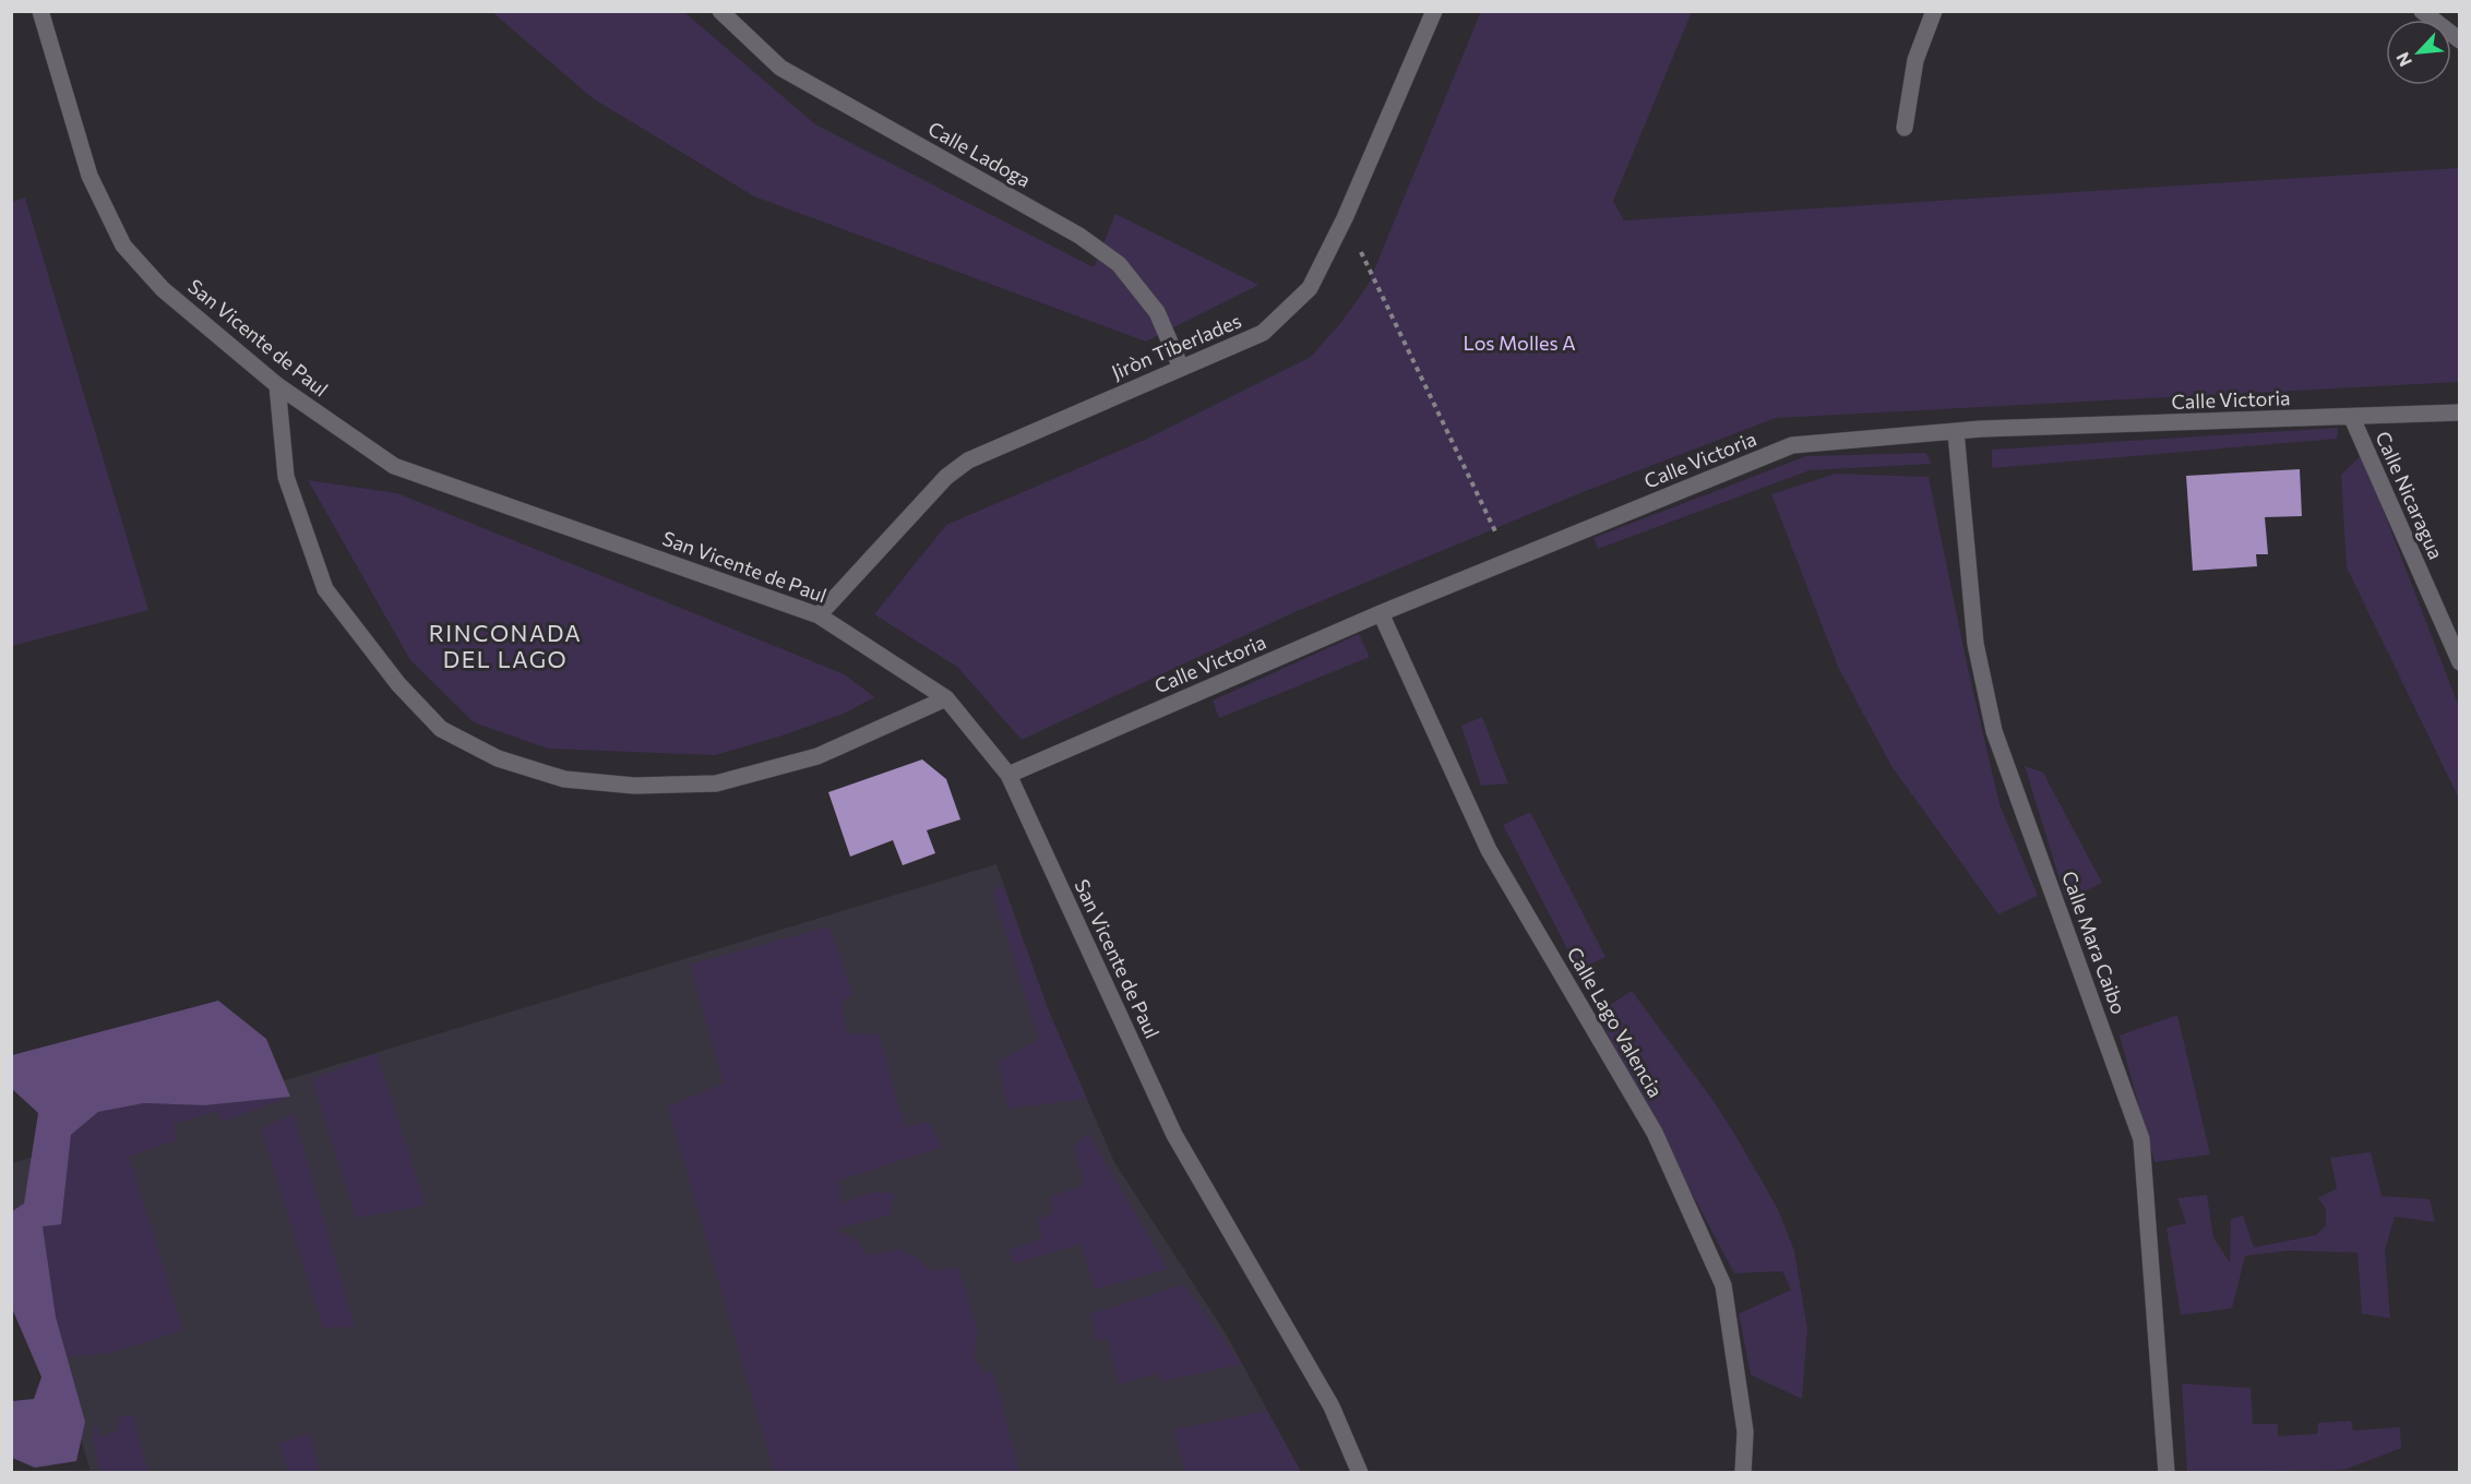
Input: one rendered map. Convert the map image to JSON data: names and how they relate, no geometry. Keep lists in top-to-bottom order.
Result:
{
  "streets": {
    "street": [
      "Calle Ladoga",
      "San Vicente de Paul",
      "Jiròn Tiberlades",
      "Calle Victoria",
      "Calle Nicaragua",
      "Calle Mara Caibo",
      "Calle Lago Valencia"
    ]
  },
  "crossings": [
    ["Calle Ladoga", "Jiròn Tiberlades"],
    ["San Vicente de Paul", "Jiròn Tiberlades"],
    ["San Vicente de Paul", "Calle Victoria"],
    ["Calle Victoria", "Calle Nicaragua"],
    ["Calle Victoria", "Calle Mara Caibo"],
    ["Calle Victoria", "Calle Lago Valencia"]
  ],
  "districts": ["RINCONADA DEL LAGO"],
  "parks": ["Los Molles A"],
  "north": "bottom left"
}
